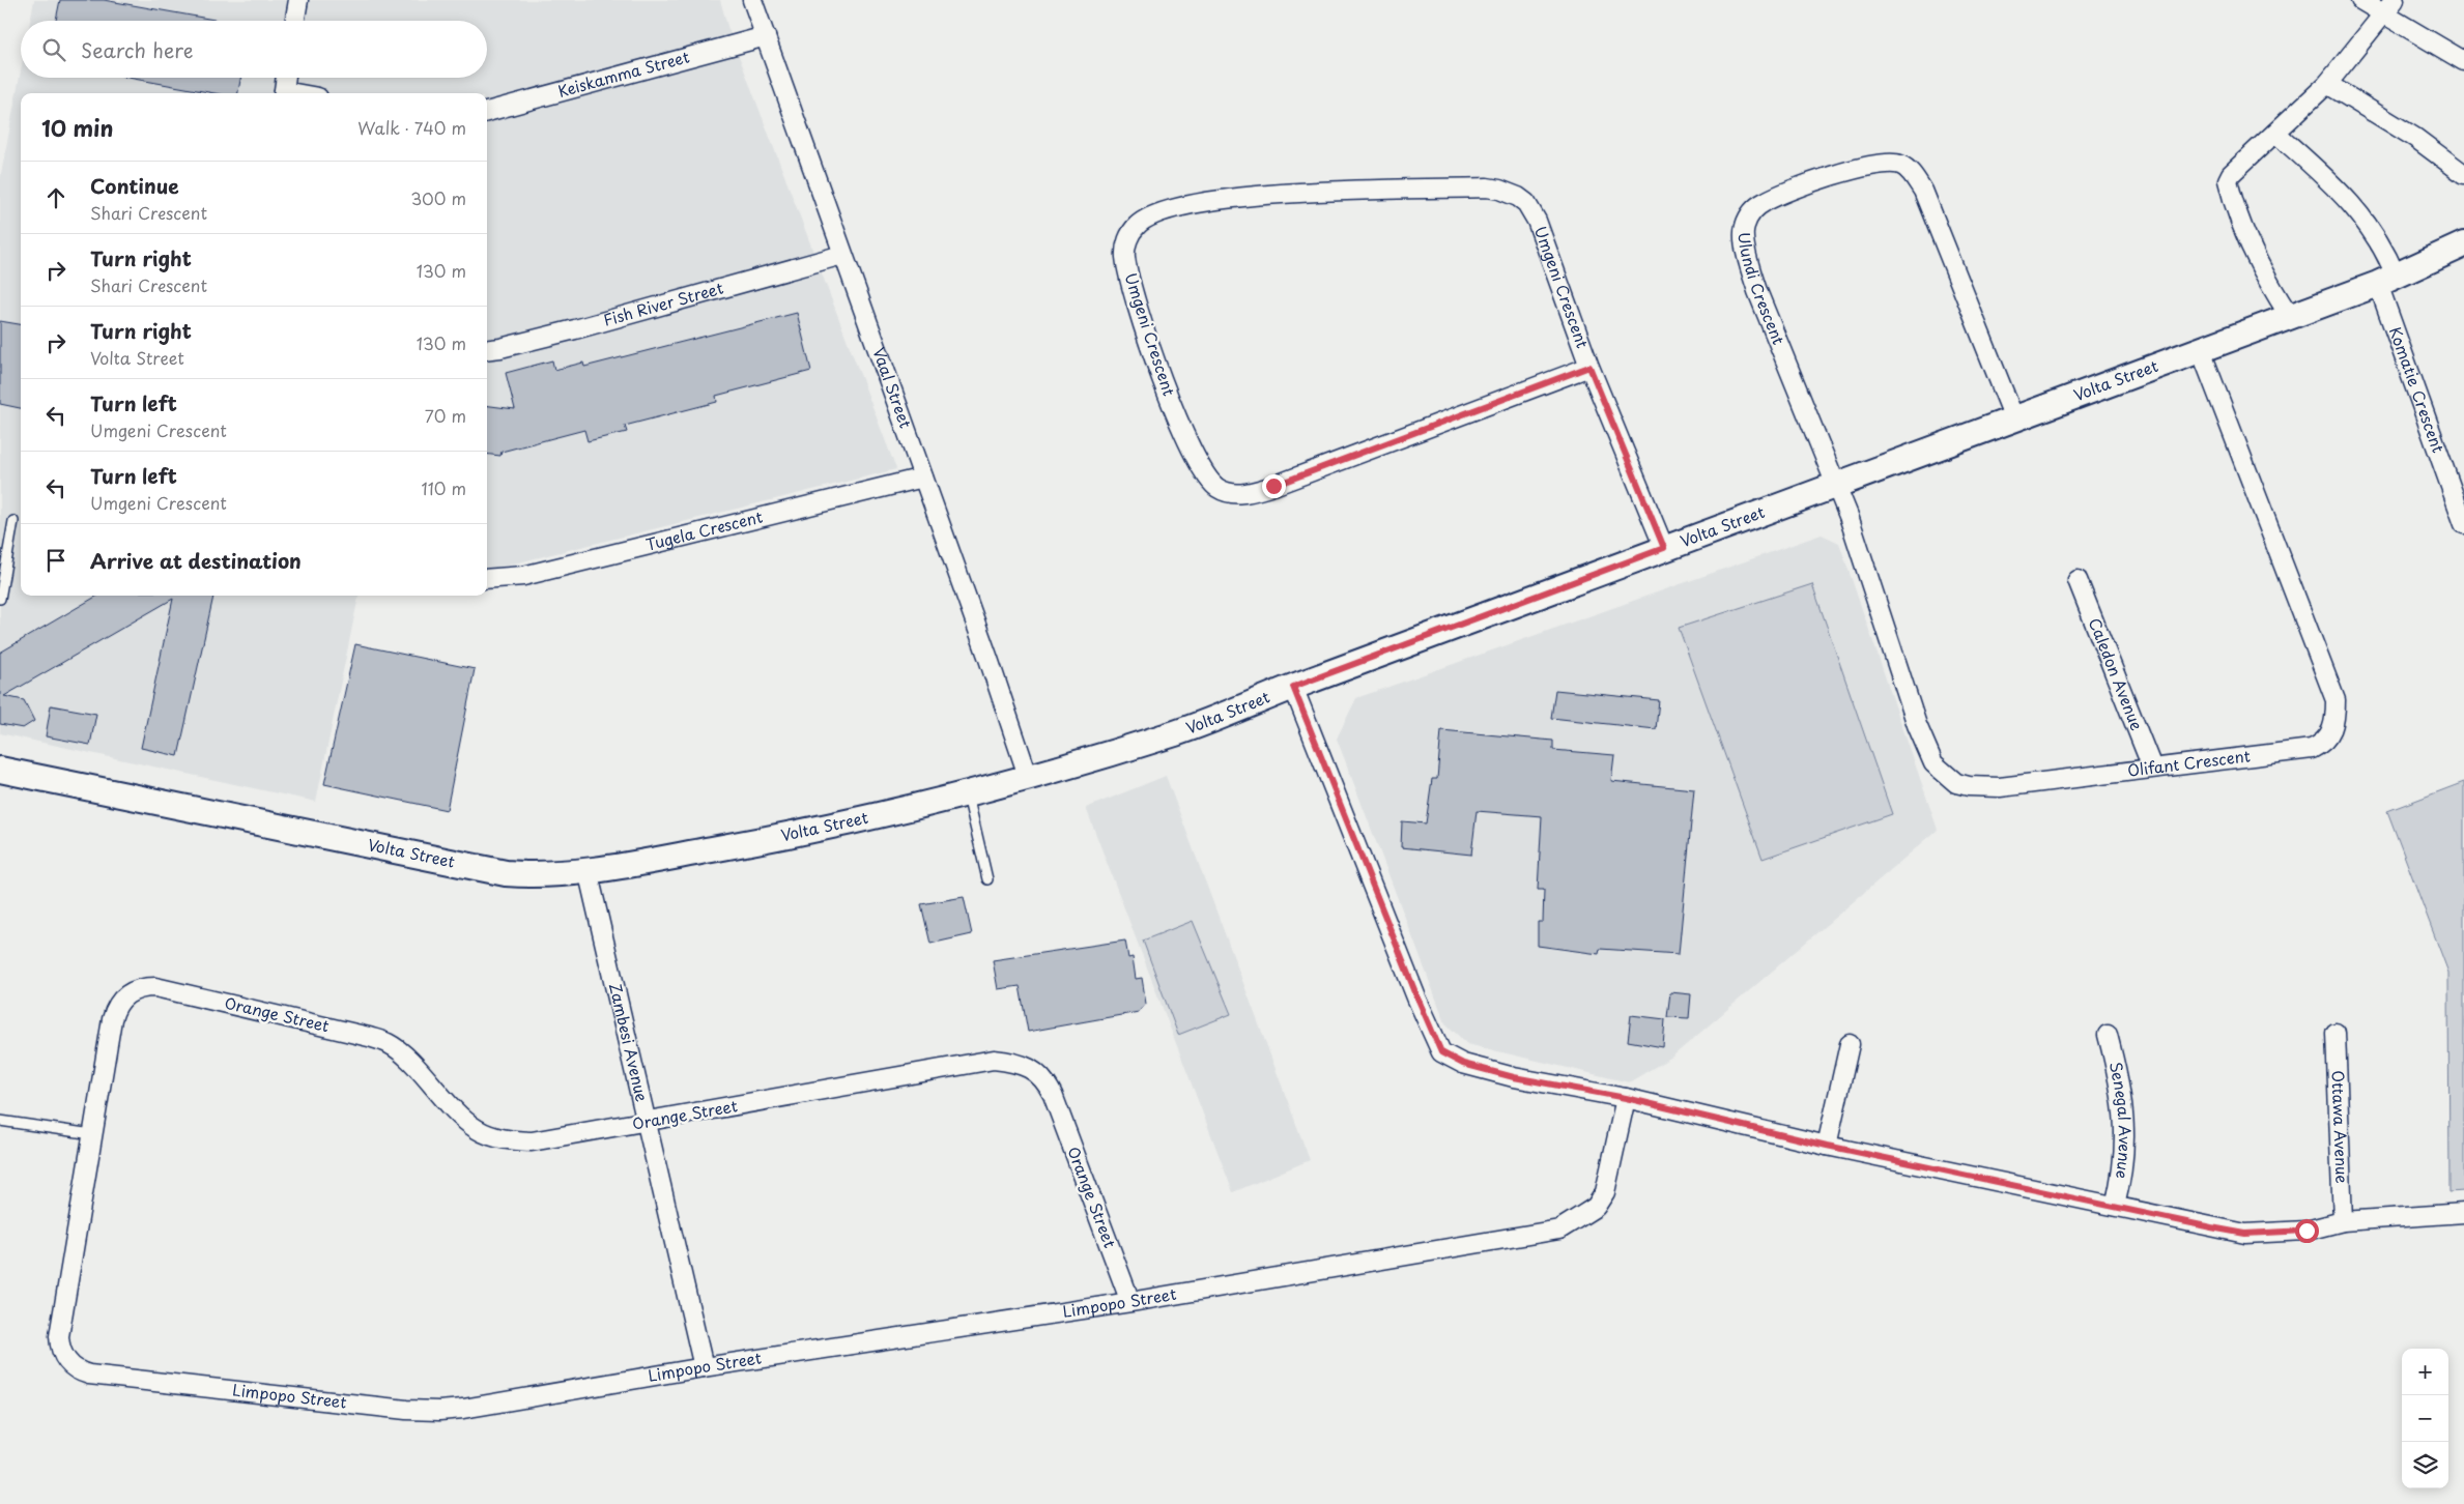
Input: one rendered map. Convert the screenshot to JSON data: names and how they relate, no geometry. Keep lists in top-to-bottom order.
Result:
{
  "streets": {
    "street": [
      "Keiskamma Street",
      "Umgeni Crescent",
      "Ulundi Crescent",
      "Fish River Street",
      "Volta Street",
      "Vaal Street",
      "Komatie Crescent",
      "Tugela Crescent",
      "Caledon Avenue",
      "Olifant Crescent",
      "Orange Street",
      "Zambesi Avenue",
      "Senegal Avenue",
      "Ottawa Avenue",
      "Limpopo Street"
    ]
  },
  "crossings": [
    ["Keiskamma Street", "Vaal Street"],
    ["Umgeni Crescent", "Volta Street"],
    ["Ulundi Crescent", "Volta Street"],
    ["Ulundi Crescent", "Olifant Crescent"],
    ["Fish River Street", "Vaal Street"],
    ["Volta Street", "Vaal Street"],
    ["Volta Street", "Komatie Crescent"],
    ["Volta Street", "Olifant Crescent"],
    ["Volta Street", "Zambesi Avenue"],
    ["Vaal Street", "Tugela Crescent"],
    ["Caledon Avenue", "Olifant Crescent"],
    ["Orange Street", "Zambesi Avenue"],
    ["Orange Street", "Limpopo Street"],
    ["Zambesi Avenue", "Limpopo Street"]
  ],
  "page": {
    "search": "Search here",
    "heading": ["10 min", "Walk · 740 m"],
    "list": [
      ["Continue", "Shari Crescent", "300 m"],
      ["Turn right", "Shari Crescent", "130 m"],
      ["Turn right", "Volta Street", "130 m"],
      ["Turn left", "Umgeni Crescent", "70 m"],
      ["Turn left", "Umgeni Crescent", "110 m"],
      "Arrive at destination"
    ],
    "map_buttons": ["+", "−"]
  }
}
